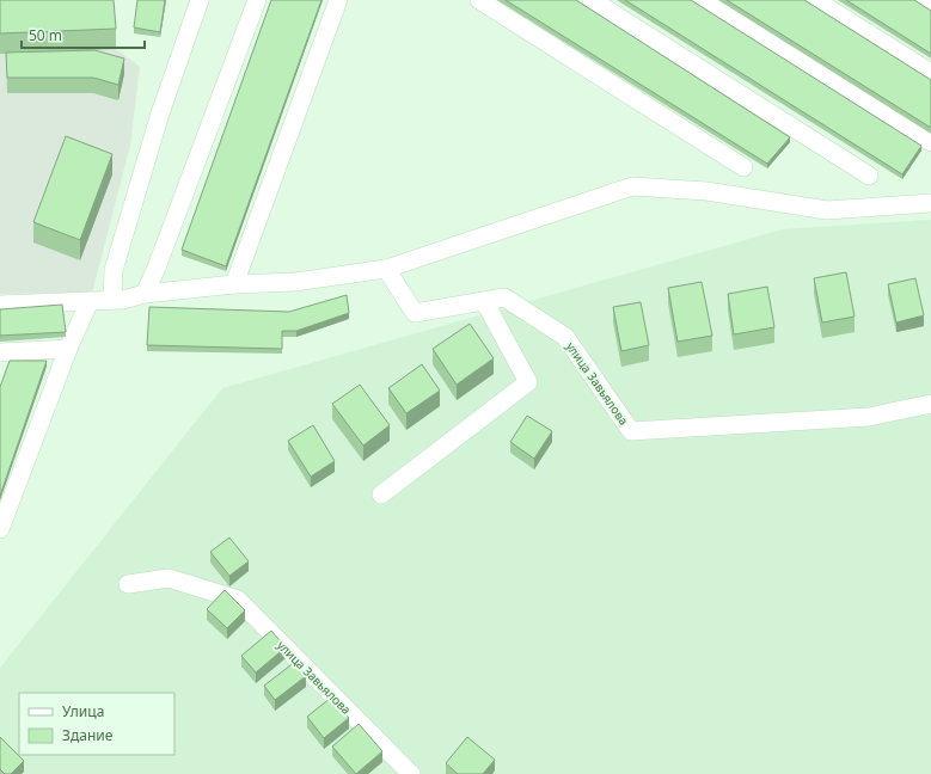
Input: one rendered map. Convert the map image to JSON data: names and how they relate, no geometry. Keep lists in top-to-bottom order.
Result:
{
  "streets": {
    "street": ["улица Завьялова"]
  },
  "legend": ["Улица", "Здание"],
  "scale_bar": "50 m"
}
